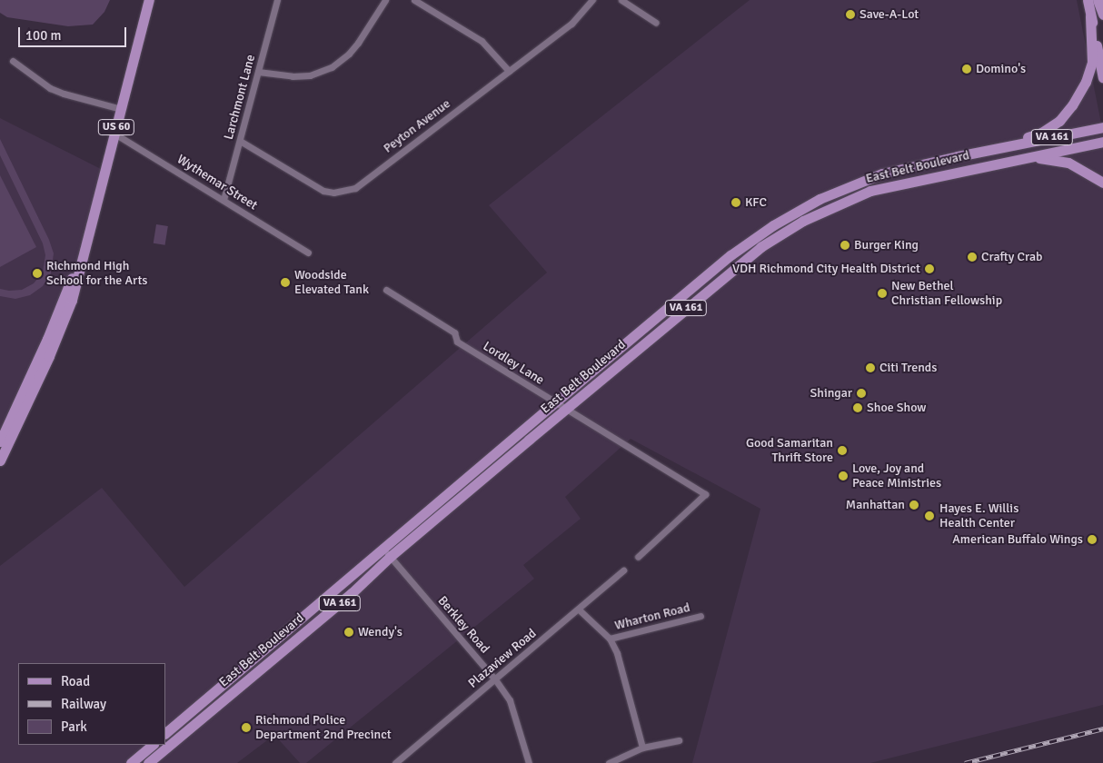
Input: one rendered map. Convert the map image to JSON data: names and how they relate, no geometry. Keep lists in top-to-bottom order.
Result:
{
  "streets": {
    "main road": ["US 60", "VA 161", "East Belt Boulevard"],
    "street": [
      "Larchmont Lane",
      "Peyton Avenue",
      "Wythemar Street",
      "Lordley Lane",
      "Wharton Road",
      "Berkley Road",
      "Plazaview Road"
    ]
  },
  "crossings": [
    ["Larchmont Lane", "Peyton Avenue"],
    ["Larchmont Lane", "Wythemar Street"],
    ["US 60", "Wythemar Street"],
    ["East Belt Boulevard", "Lordley Lane"],
    ["East Belt Boulevard", "Berkley Road"],
    ["Berkley Road", "Plazaview Road"]
  ],
  "places": [
    "Save-A-Lot",
    "Domino's",
    "KFC",
    "Burger King",
    "Crafty Crab",
    "VDH Richmond City Health District",
    "Richmond High School for the Arts",
    "Woodside Elevated Tank",
    "New Bethel Christian Fellowship",
    "Citi Trends",
    "Shingar",
    "Shoe Show",
    "Good Samaritan Thrift Store",
    "Love, Joy and Peace Ministries",
    "Manhattan",
    "Hayes E. Willis Health Center",
    "American Buffalo Wings",
    "Wendy's",
    "Richmond Police Department 2nd Precinct"
  ],
  "legend": ["Road", "Railway", "Park"],
  "scale_bar": "100 m"
}
